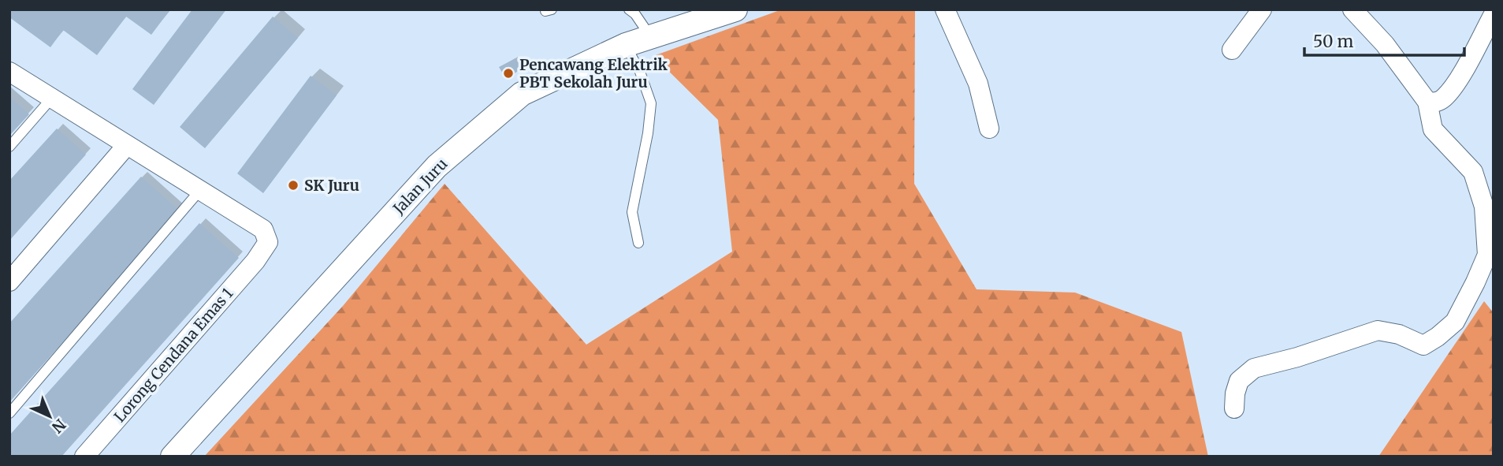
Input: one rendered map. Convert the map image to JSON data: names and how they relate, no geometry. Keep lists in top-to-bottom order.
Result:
{
  "streets": {
    "street": ["Jalan Juru", "Lorong Cendana Emas 1"]
  },
  "places": ["Pencawang Elektrik PBT Sekolah Juru", "SK Juru"],
  "scale_bar": "50 m",
  "north": "bottom right"
}
